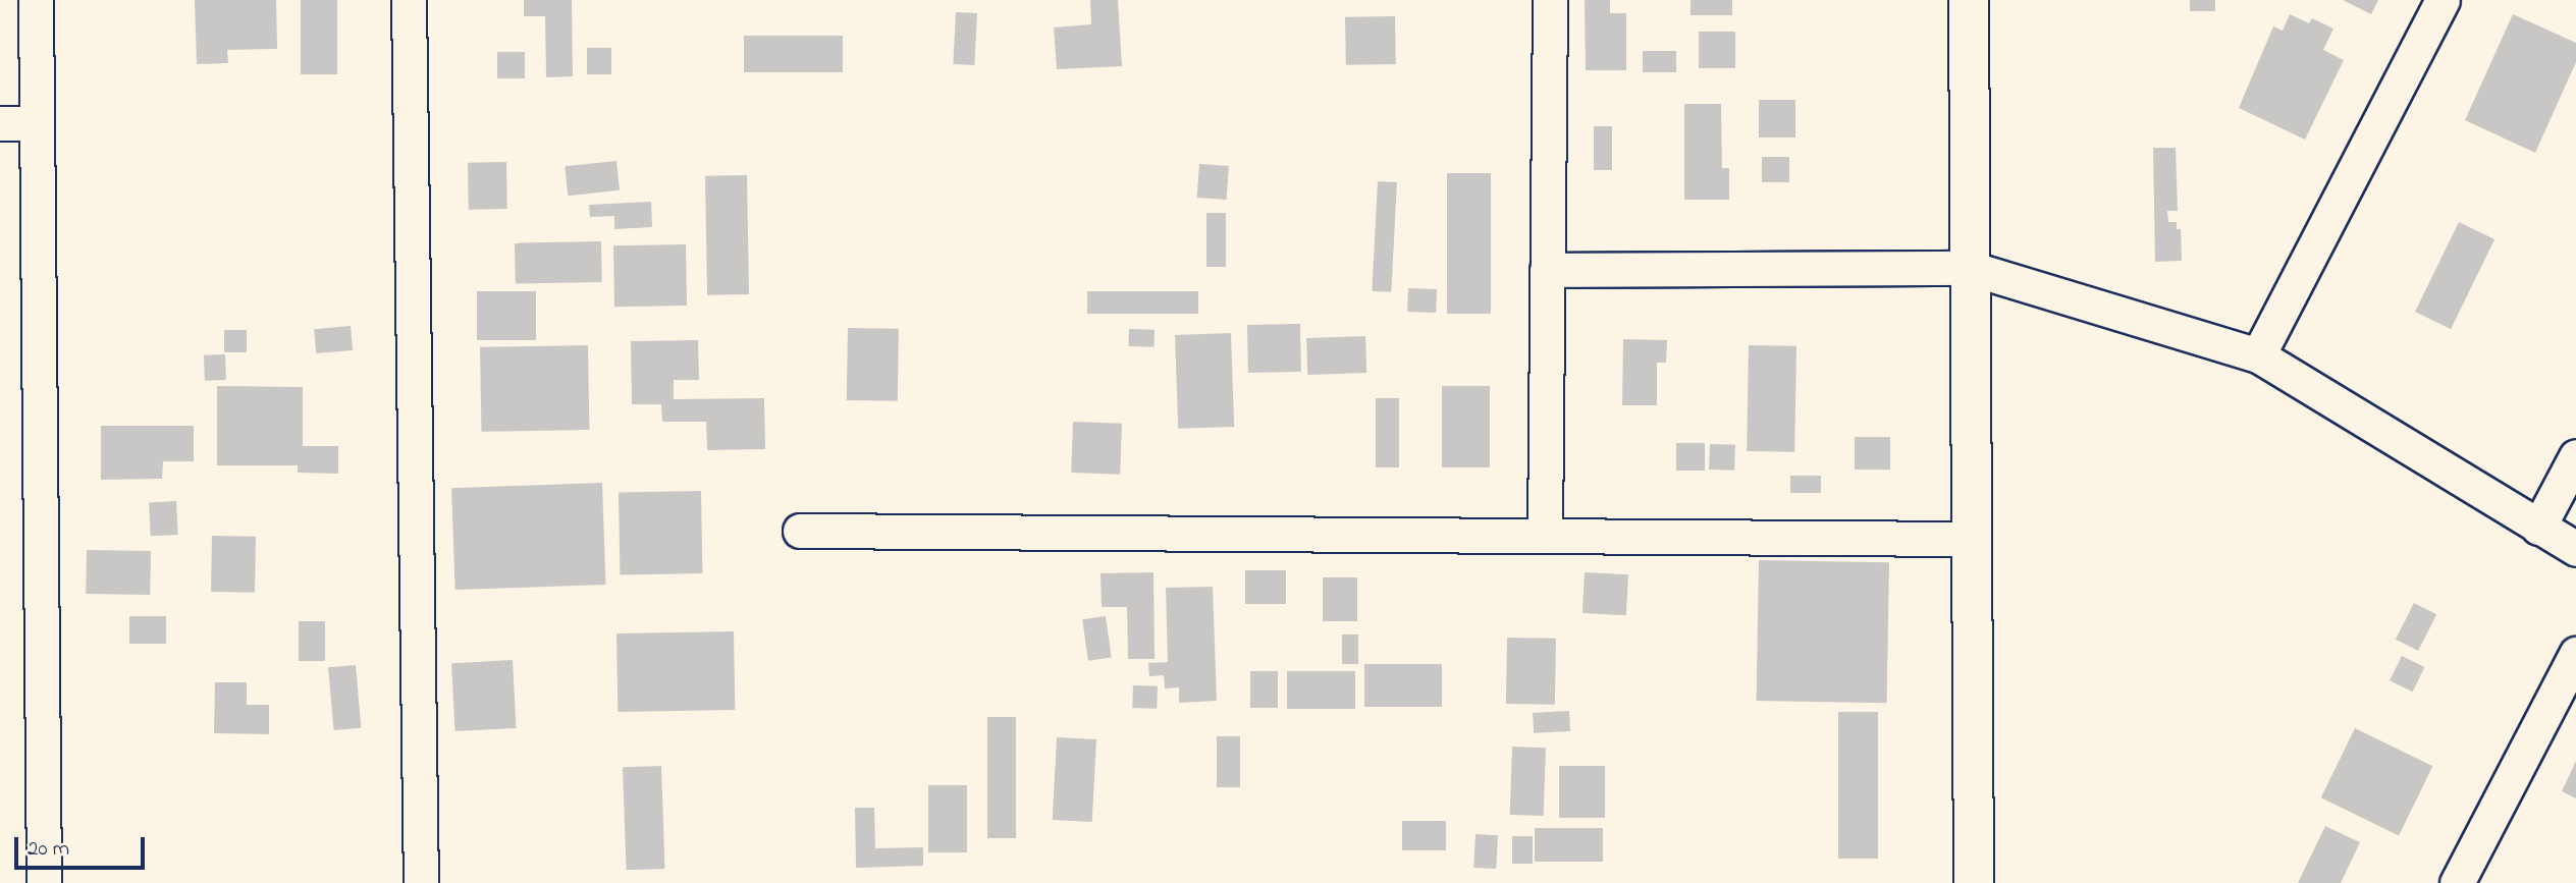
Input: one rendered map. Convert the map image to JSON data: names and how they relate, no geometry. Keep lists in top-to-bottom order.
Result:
{
  "scale_bar": "20 m"
}
